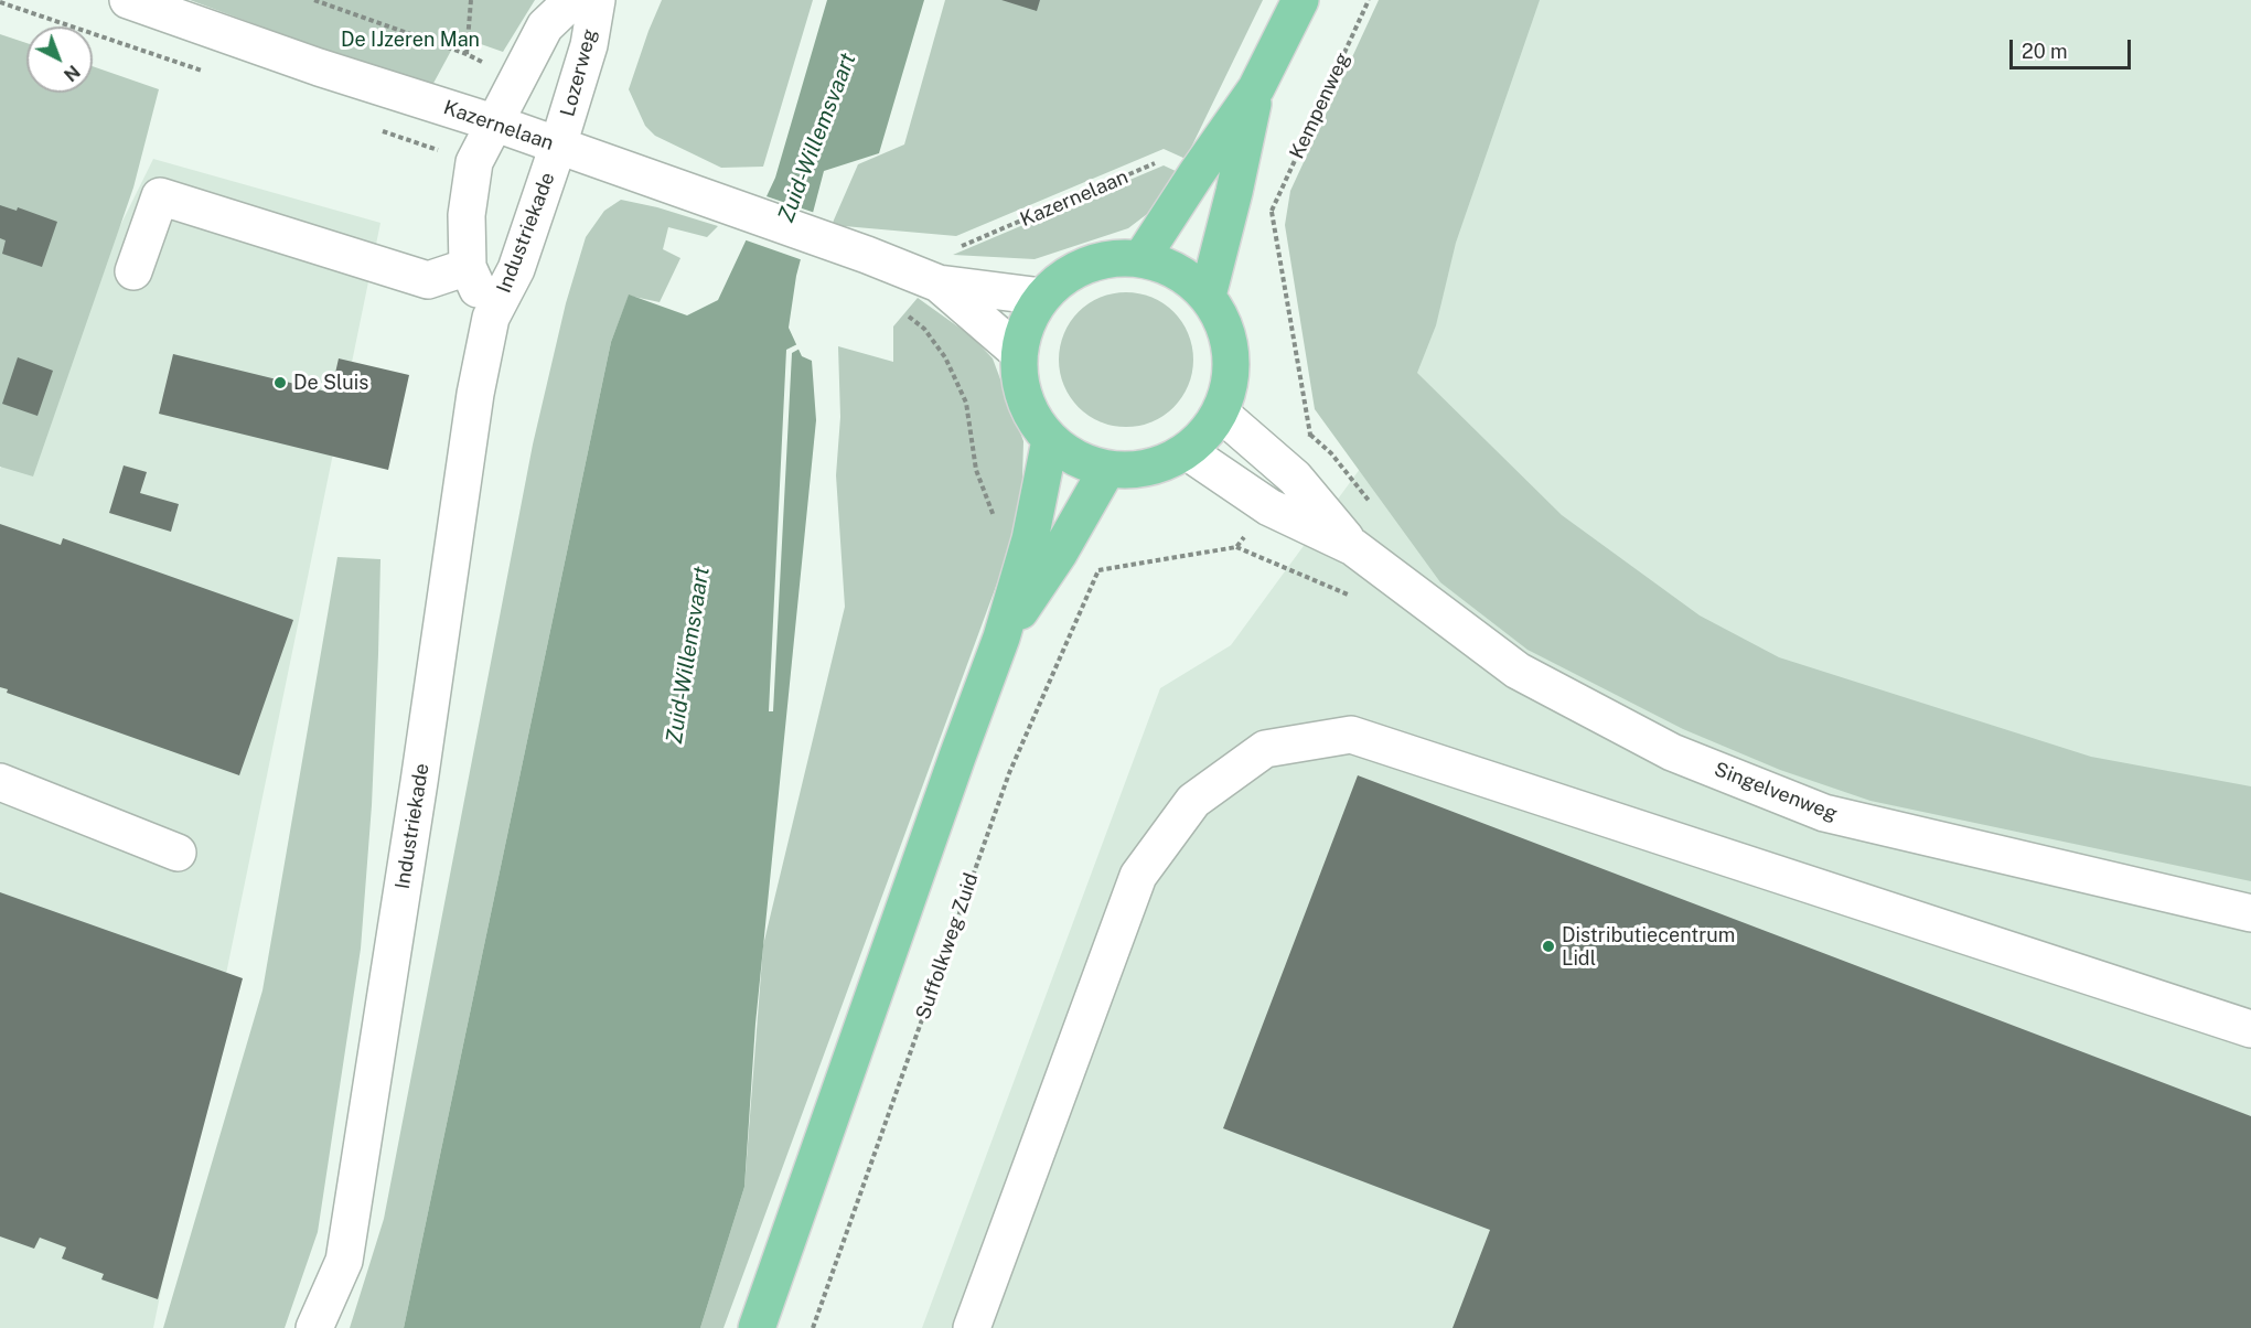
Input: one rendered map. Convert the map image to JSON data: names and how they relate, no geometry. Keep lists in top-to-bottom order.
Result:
{
  "streets": {
    "street": [
      "Lozerweg",
      "Kazernelaan",
      "Industriekade",
      "Singelvenweg"
    ],
    "path": ["Kempenweg", "Suffolkweg Zuid"]
  },
  "crossings": [
    ["Lozerweg", "Kazernelaan"],
    ["Lozerweg", "Industriekade"],
    ["Kazernelaan", "Industriekade"],
    ["Kazernelaan", "Singelvenweg"]
  ],
  "water": ["Zuid-Willemsvaart"],
  "parks": ["De IJzeren Man"],
  "places": ["De Sluis", "Distributiecentrum Lidl"],
  "scale_bar": "20 m",
  "north": "bottom right"
}
